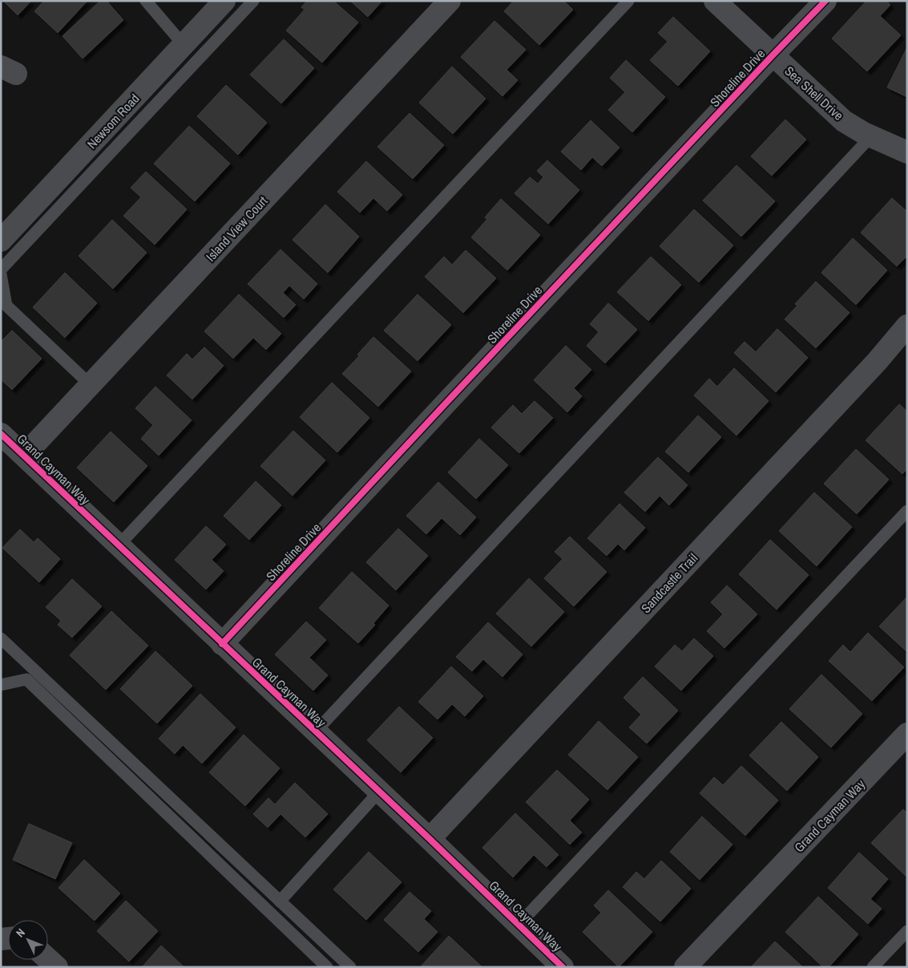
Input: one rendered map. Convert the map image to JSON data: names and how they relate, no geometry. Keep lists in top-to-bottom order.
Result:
{
  "streets": {
    "street": [
      "Shoreline Drive",
      "Sea Shell Drive",
      "Newsom Road",
      "Island View Court",
      "Grand Cayman Way",
      "Sandcastle Trail"
    ]
  },
  "crossings": [
    ["Shoreline Drive", "Sea Shell Drive"],
    ["Shoreline Drive", "Grand Cayman Way"],
    ["Island View Court", "Grand Cayman Way"],
    ["Grand Cayman Way", "Sandcastle Trail"]
  ],
  "north": "top left"
}
